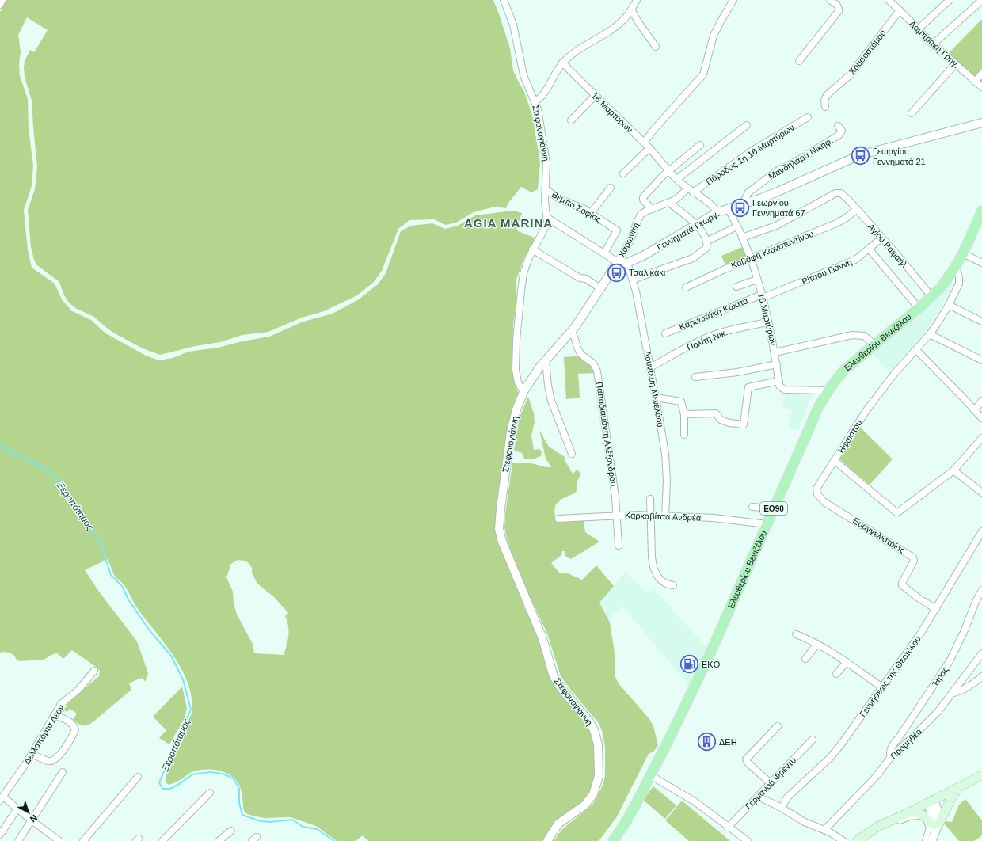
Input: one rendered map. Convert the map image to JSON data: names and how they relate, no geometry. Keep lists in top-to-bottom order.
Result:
{
  "streets": {
    "main road": ["Ελευθερίου Βενιζέλου", "ΕΟ90"],
    "street": [
      "Λαμπράκη Γρηγ.",
      "Χρυσοστόμου",
      "16 Μαρτύρων",
      "Στεφανογιάννη",
      "Πάροδος 1η 16 Μαρτύρων",
      "Μανδηλαρά Νικηφ.",
      "Βέμπο Σοφίας",
      "Γεννηματά Γεωργ.",
      "Χαρωνίτη",
      "Αγίου Ραφαήλ",
      "Καβάφη Κωνσταντίνου",
      "Ρίτσου Γιάννη",
      "Καρυωτάκη Κώστα",
      "Πολίτη Νικ.",
      "Λουντέμη Μενελάου",
      "Παπαδιαμάντη Αλέξανδρου",
      "Ηφαίστου",
      "Καρκαβίτσα Ανδρέα",
      "Ευαγγελιστρίας",
      "Γεννήσεως της Θεοτόκου",
      "Ήρας",
      "Δελλαπόρτα Λεον.",
      "Προμηθέα",
      "Γερμανού Φρέντυ"
    ]
  },
  "crossings": [
    ["Λαμπράκη Γρηγ.", "Χρυσοστόμου"],
    ["16 Μαρτύρων", "Πάροδος 1η 16 Μαρτύρων"],
    ["16 Μαρτύρων", "Γεννηματά Γεωργ."],
    ["16 Μαρτύρων", "Χαρωνίτη"],
    ["16 Μαρτύρων", "Αγίου Ραφαήλ"],
    ["16 Μαρτύρων", "Καβάφη Κωνσταντίνου"],
    ["16 Μαρτύρων", "Ρίτσου Γιάννη"],
    ["16 Μαρτύρων", "Καρυωτάκη Κώστα"],
    ["16 Μαρτύρων", "Πολίτη Νικ."],
    ["Στεφανογιάννη", "Βέμπο Σοφίας"],
    ["Μανδηλαρά Νικηφ.", "Γεννηματά Γεωργ."],
    ["Γεννηματά Γεωργ.", "Χαρωνίτη"],
    ["Γεννηματά Γεωργ.", "Λουντέμη Μενελάου"],
    ["Αγίου Ραφαήλ", "Καβάφη Κωνσταντίνου"],
    ["Αγίου Ραφαήλ", "Ρίτσου Γιάννη"],
    ["Αγίου Ραφαήλ", "Ελευθερίου Βενιζέλου"],
    ["Ρίτσου Γιάννη", "Καρυωτάκη Κώστα"],
    ["Πολίτη Νικ.", "Λουντέμη Μενελάου"],
    ["Ελευθερίου Βενιζέλου", "Ηφαίστου"],
    ["Ελευθερίου Βενιζέλου", "Καρκαβίτσα Ανδρέα"],
    ["Λουντέμη Μενελάου", "Καρκαβίτσα Ανδρέα"],
    ["Παπαδιαμάντη Αλέξανδρου", "Καρκαβίτσα Ανδρέα"],
    ["Ηφαίστου", "Ευαγγελιστρίας"],
    ["Ευαγγελιστρίας", "Γεννήσεως της Θεοτόκου"],
    ["Ήρας", "Προμηθέα"]
  ],
  "districts": ["AGIA MARINA"],
  "water": ["Ξεροπόταμος"],
  "places": {
    "bus stop": ["Γεωργίου Γεννηματά 21", "Γεωργίου Γεννηματά 67", "Τσαλικάκι"],
    "fuel station": ["EKO"],
    "building": ["ΔΕΗ"]
  },
  "north": "bottom right"
}
